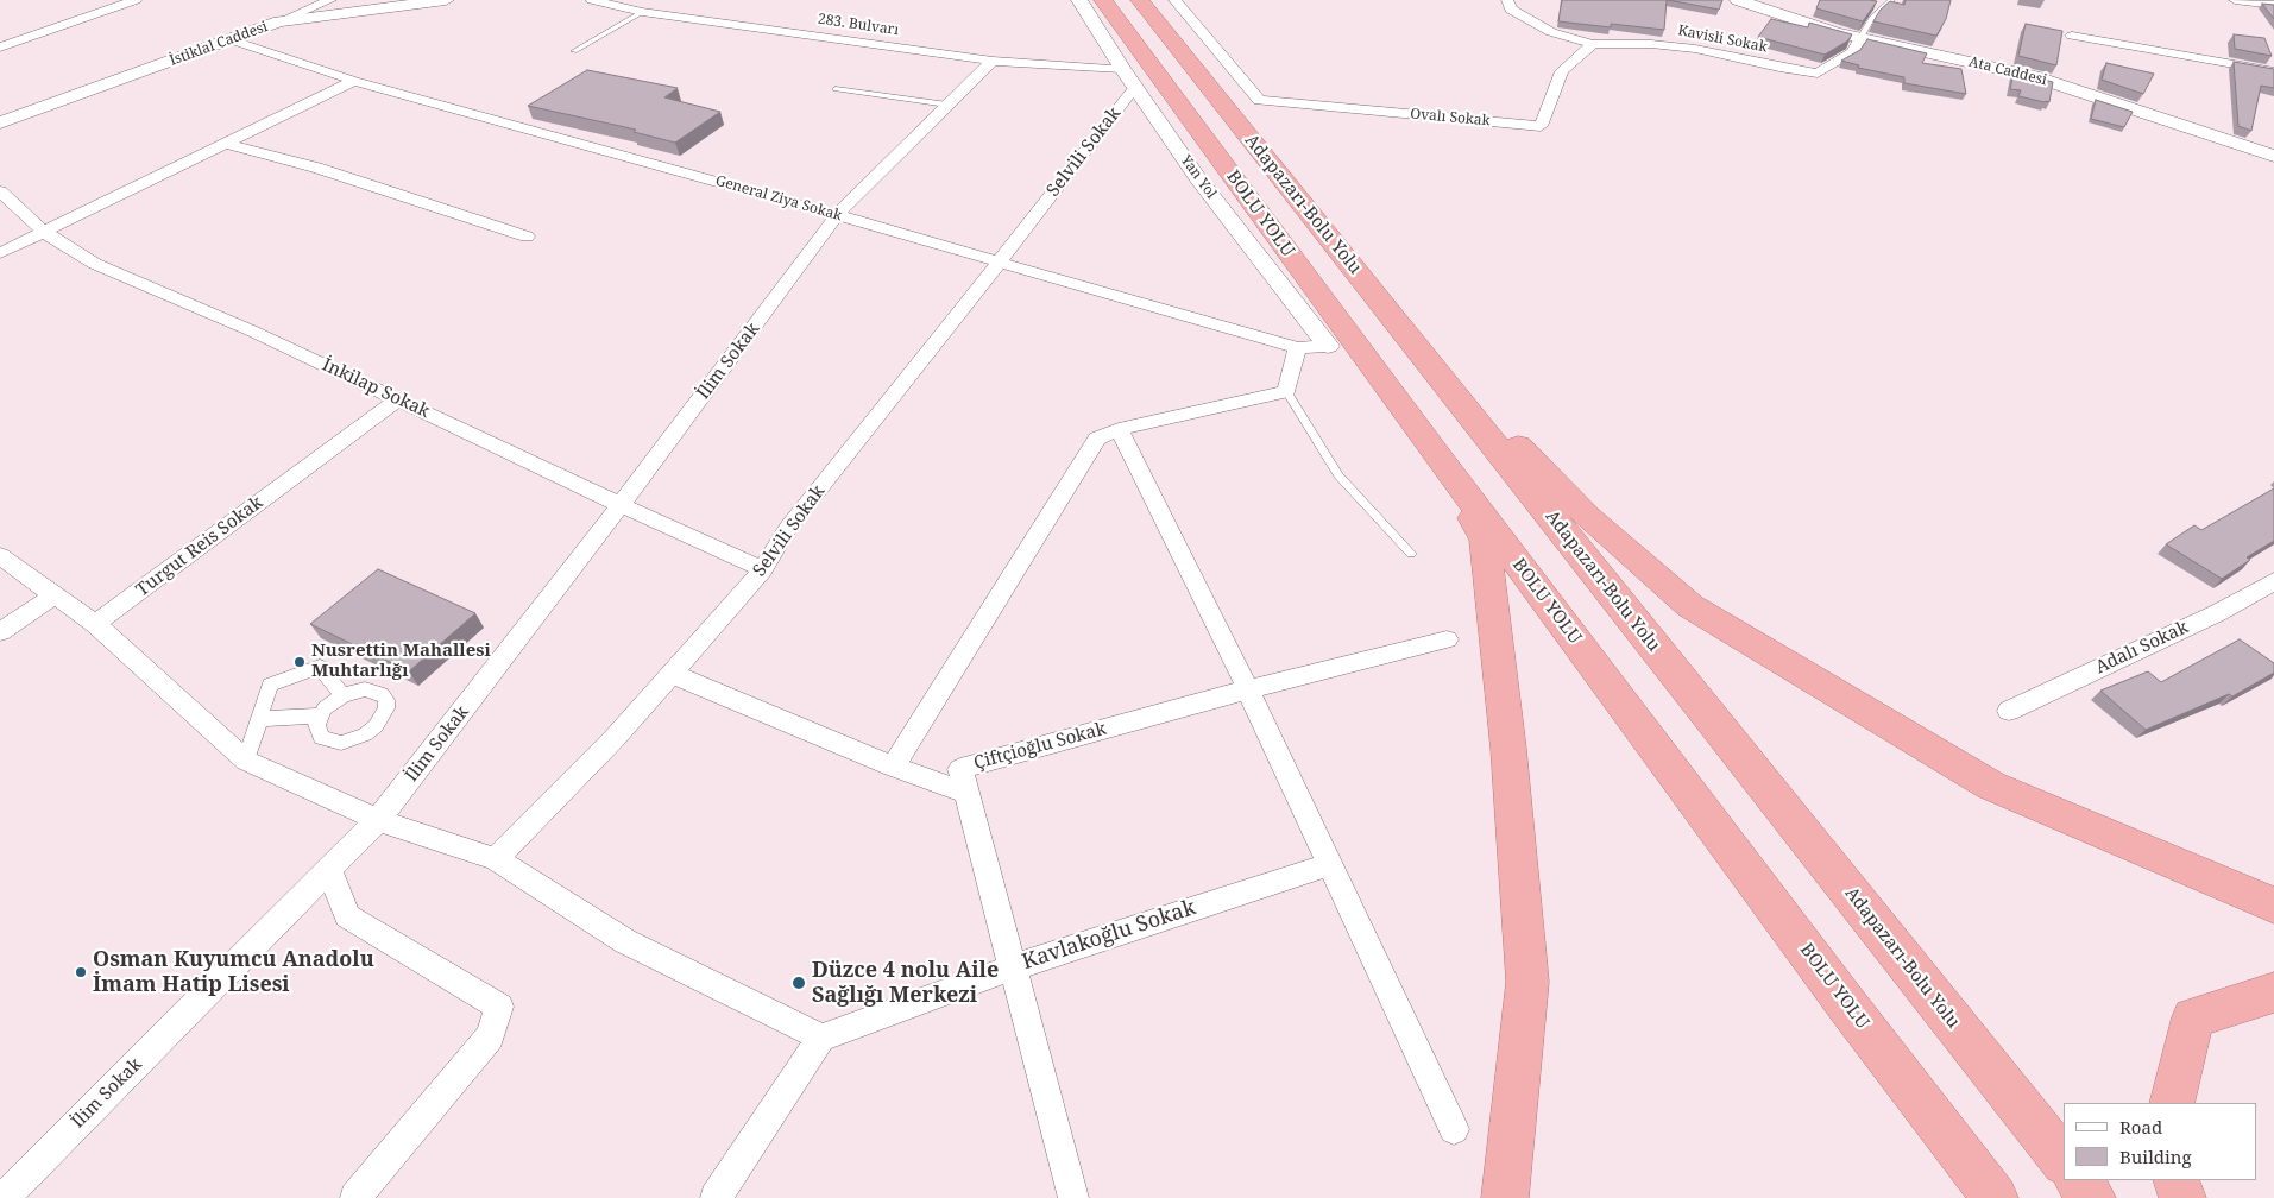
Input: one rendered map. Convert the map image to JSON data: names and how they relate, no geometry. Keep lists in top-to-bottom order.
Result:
{
  "streets": {
    "highway": ["Adapazarı-Bolu Yolu", "BOLU YOLU"],
    "street": [
      "283. Bulvarı",
      "Kavisli Sokak",
      "İstiklal Caddesi",
      "Ata Caddesi",
      "Ovalı Sokak",
      "Selvili Sokak",
      "Yan Yol",
      "General Ziya Sokak",
      "İlim Sokak",
      "İnkilap Sokak",
      "Turgut Reis Sokak",
      "Adalı Sokak",
      "Çiftçioğlu Sokak",
      "Kavlakoğlu Sokak"
    ]
  },
  "crossings": [
    ["283. Bulvarı", "Yan Yol"],
    ["Kavisli Sokak", "Ata Caddesi"],
    ["Kavisli Sokak", "Ovalı Sokak"],
    ["İstiklal Caddesi", "General Ziya Sokak"],
    ["Selvili Sokak", "Yan Yol"],
    ["Selvili Sokak", "General Ziya Sokak"],
    ["Selvili Sokak", "İnkilap Sokak"],
    ["Yan Yol", "General Ziya Sokak"],
    ["General Ziya Sokak", "İlim Sokak"],
    ["İlim Sokak", "İnkilap Sokak"],
    ["İnkilap Sokak", "Turgut Reis Sokak"],
    ["Çiftçioğlu Sokak", "Kavlakoğlu Sokak"]
  ],
  "places": ["Nusrettin Mahallesi Muhtarlığı", "Osman Kuyumcu Anadolu İmam Hatip Lisesi", "Düzce 4 nolu Aile Sağlığı Merkezi"],
  "legend": ["Road", "Building"]
}
